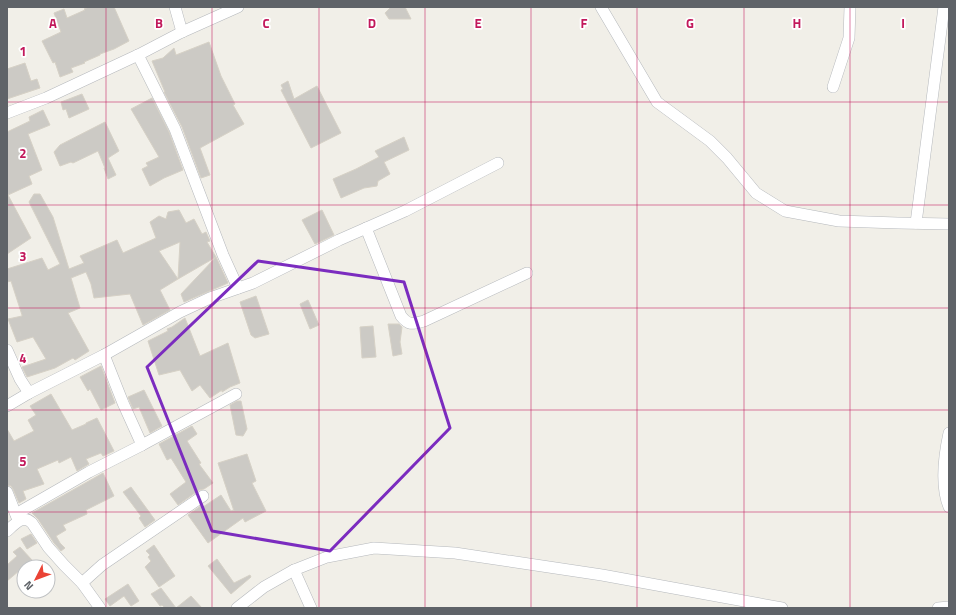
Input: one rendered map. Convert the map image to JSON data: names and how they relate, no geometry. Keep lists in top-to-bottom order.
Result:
{
  "north": "bottom left",
  "grid": {
    "columns": [
      "A",
      "B",
      "C",
      "D",
      "E",
      "F",
      "G",
      "H",
      "I"
    ],
    "rows": [
      "1",
      "2",
      "3",
      "4",
      "5"
    ]
  }
}
